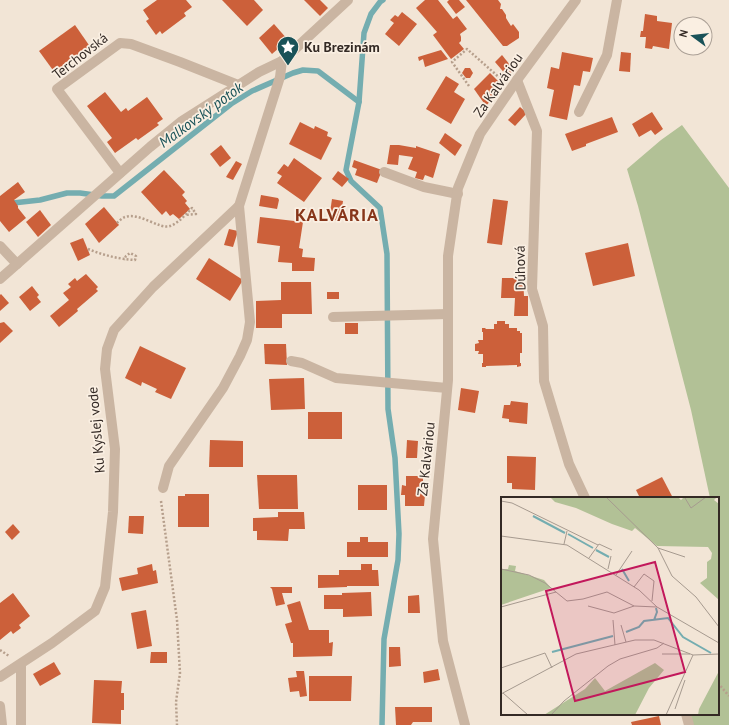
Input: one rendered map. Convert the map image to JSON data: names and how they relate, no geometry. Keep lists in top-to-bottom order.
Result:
{
  "streets": {
    "street": [
      "Terchovská",
      "Za Kalváriou",
      "Dúhová",
      "Ku Kyslej vode"
    ]
  },
  "crossings": [
    ["Za Kalváriou", "Dúhová"]
  ],
  "districts": ["KALVÁRIA"],
  "water": ["Malkovský potok"],
  "places": {
    "place": ["Ku Brezinám"]
  },
  "north": "left"
}
